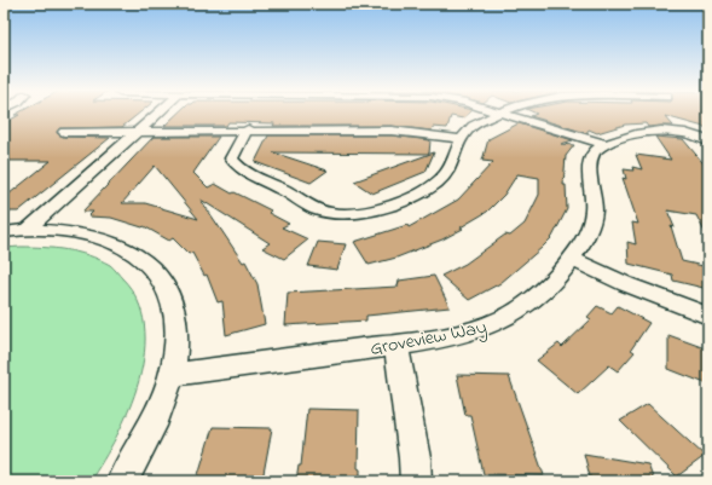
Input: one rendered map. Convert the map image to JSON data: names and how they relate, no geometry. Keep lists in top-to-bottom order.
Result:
{
  "streets": {
    "street": ["Groveview Way"]
  }
}
